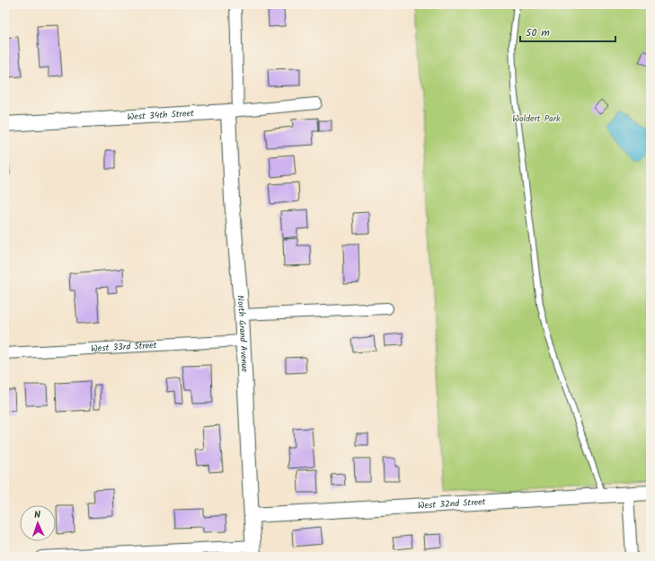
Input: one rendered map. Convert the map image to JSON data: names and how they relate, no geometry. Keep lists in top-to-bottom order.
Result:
{
  "streets": {
    "street": [
      "West 34th Street",
      "North Grand Avenue",
      "West 33rd Street",
      "West 32nd Street"
    ]
  },
  "crossings": [
    ["West 34th Street", "North Grand Avenue"],
    ["North Grand Avenue", "West 33rd Street"],
    ["North Grand Avenue", "West 32nd Street"]
  ],
  "parks": ["Woldert Park"],
  "scale_bar": "50 m",
  "north": "top"
}
